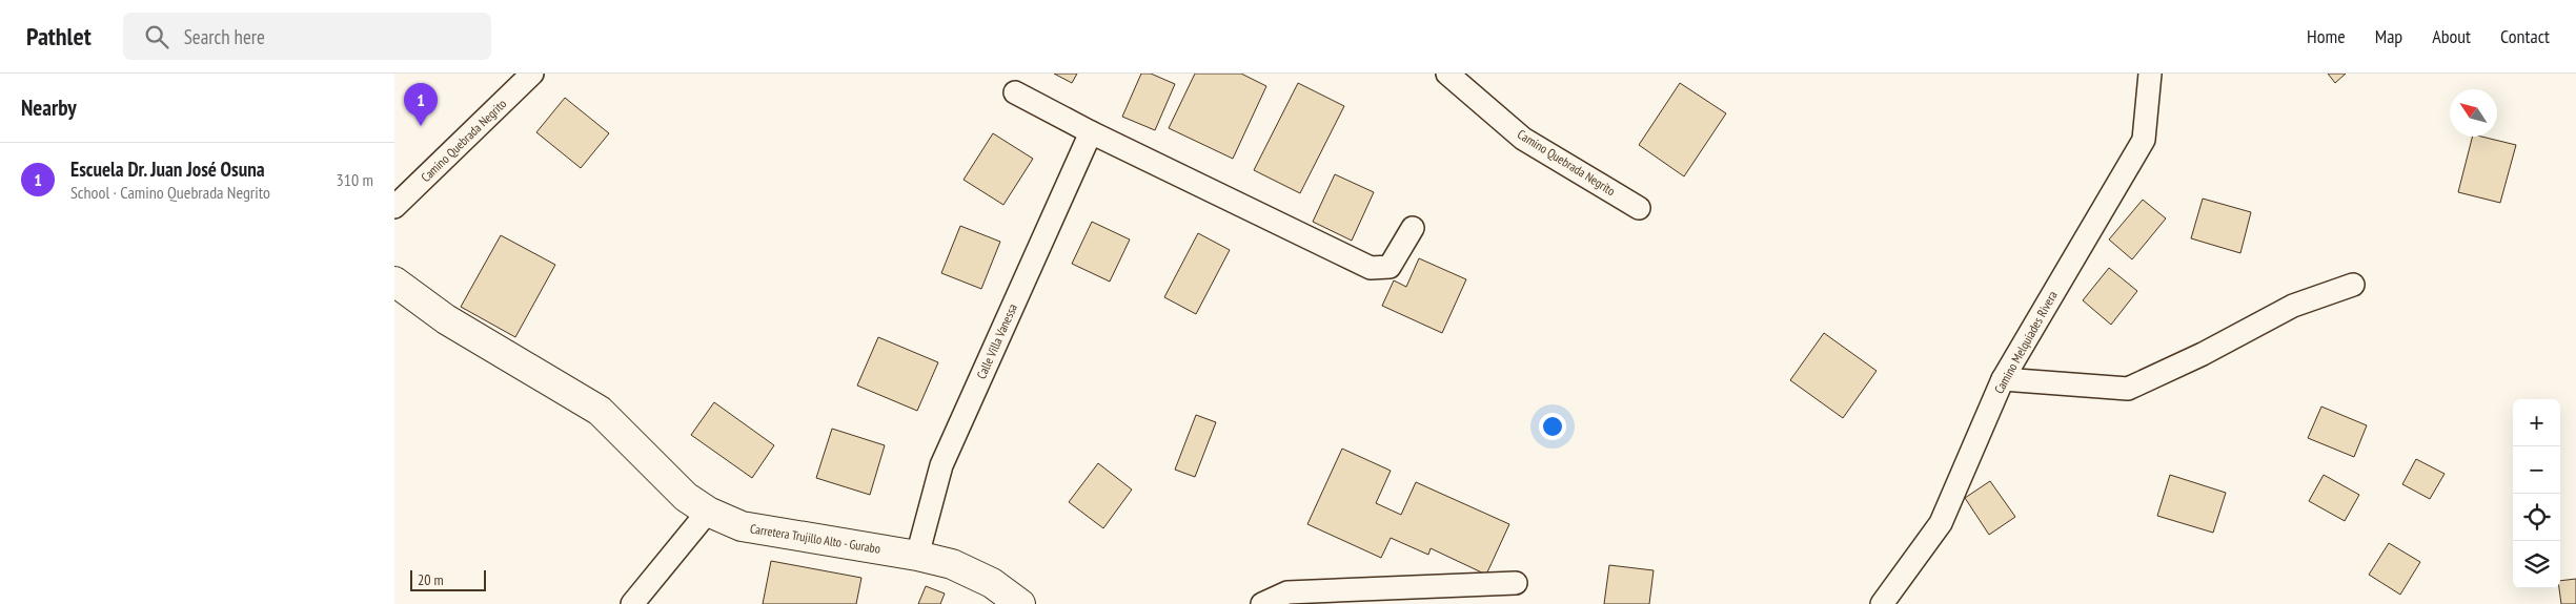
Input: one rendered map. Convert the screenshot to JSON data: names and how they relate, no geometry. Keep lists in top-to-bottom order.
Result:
{
  "streets": {
    "main road": ["Carretera Trujillo Alto - Gurabo"],
    "street": ["Camino Quebrada Negrito", "Calle Villa Vanessa", "Camino Melquiades Rivera"]
  },
  "crossings": [
    ["Calle Villa Vanessa", "Carretera Trujillo Alto - Gurabo"]
  ],
  "scale_bar": "20 m",
  "north": "top left",
  "page": {
    "header": "Pathlet",
    "search": "Search here",
    "nav": [
      "Home",
      "Map",
      "About",
      "Contact"
    ],
    "heading": "Nearby",
    "pins": "1",
    "list": [
      {
        "mark": "1",
        "name": "Escuela Dr. Juan José Osuna",
        "note": "School · Camino Quebrada Negrito",
        "value": "310 m"
      }
    ],
    "map_buttons": ["+", "−"],
    "scale": "20 m"
  }
}
